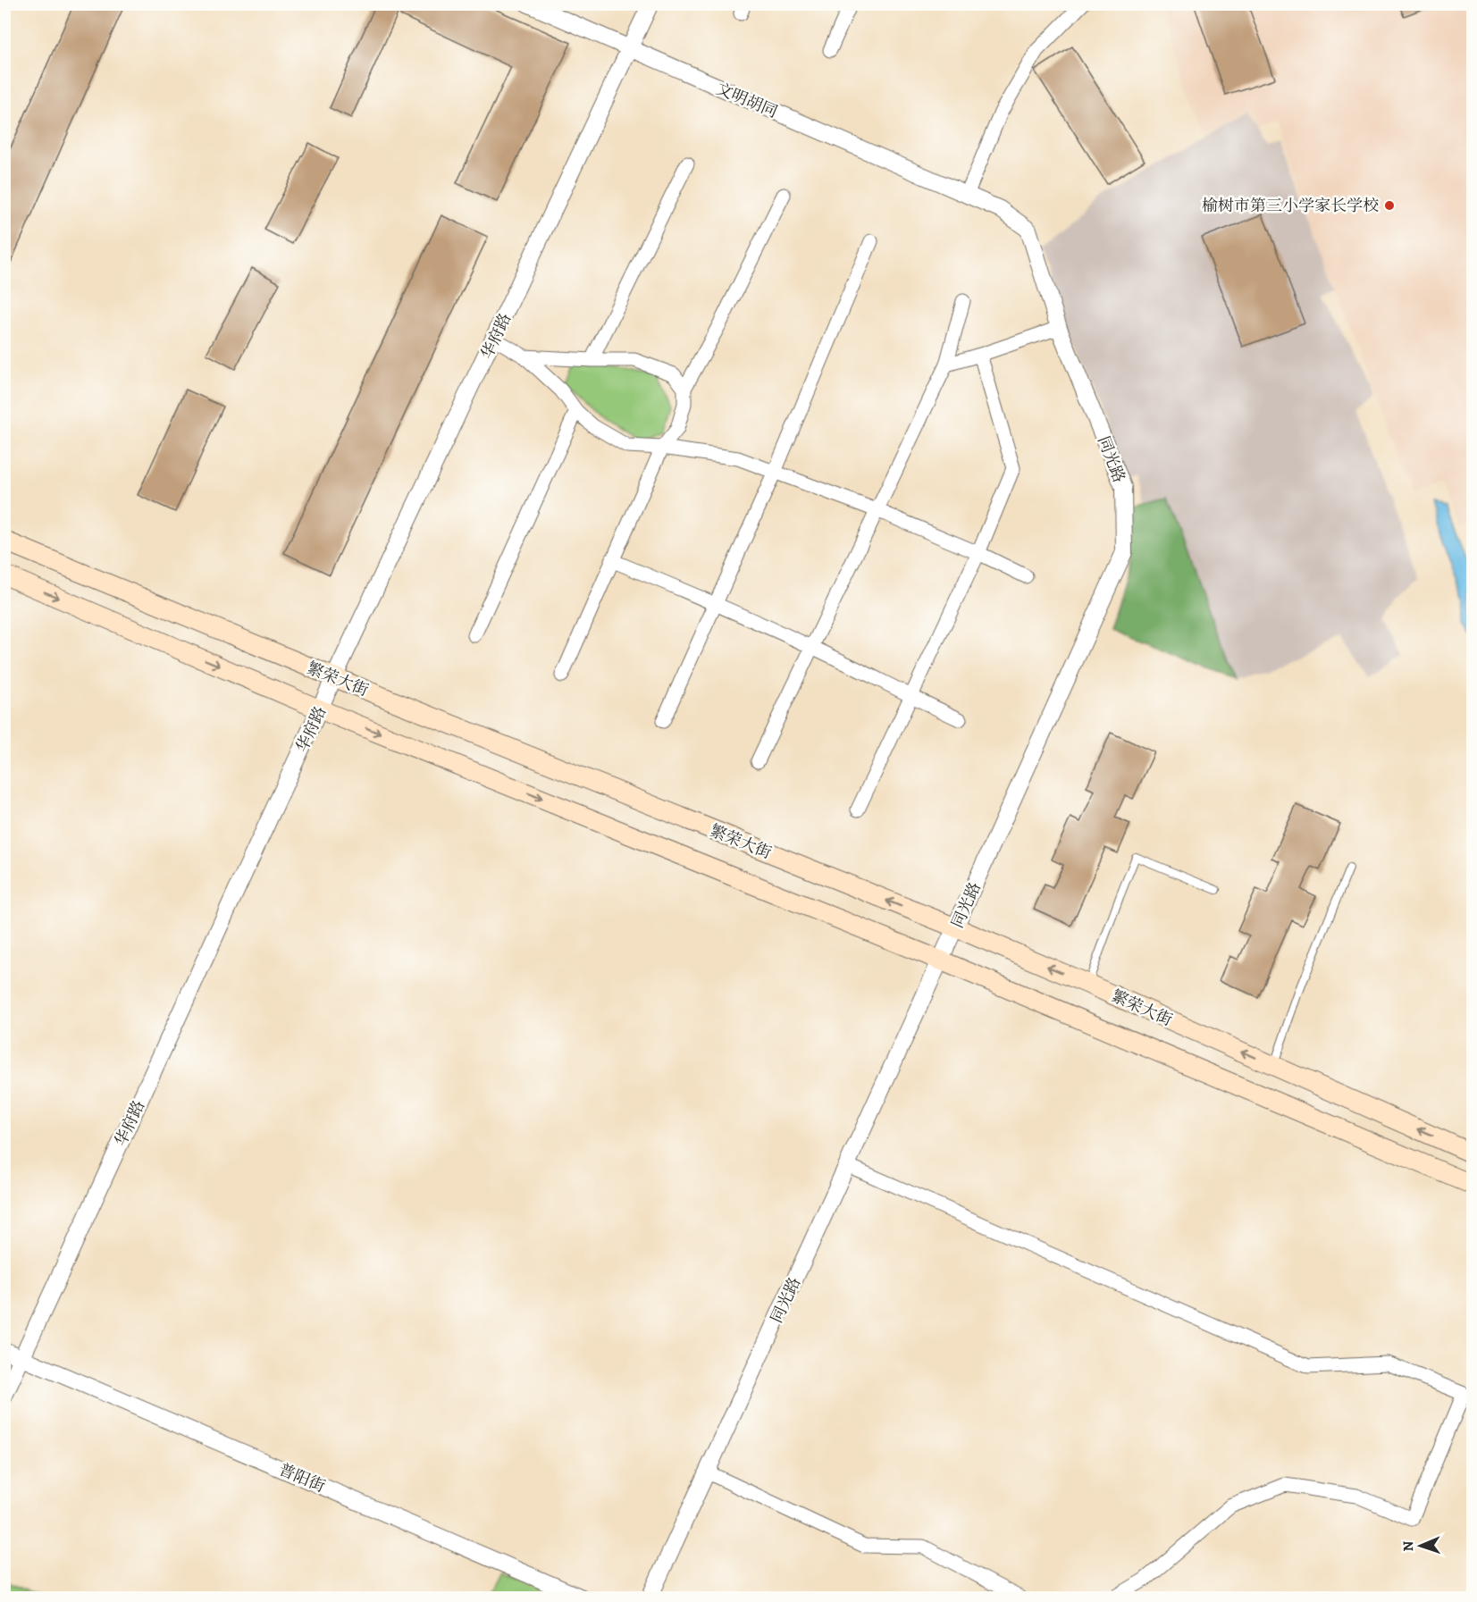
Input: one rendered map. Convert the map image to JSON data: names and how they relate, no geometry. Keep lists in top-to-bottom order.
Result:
{
  "streets": {
    "main road": ["繁荣大街"],
    "street": [
      "文明胡同",
      "华府路",
      "同光路",
      "普阳街"
    ]
  },
  "crossings": [
    ["文明胡同", "华府路"],
    ["文明胡同", "同光路"],
    ["华府路", "繁荣大街"],
    ["华府路", "普阳街"],
    ["同光路", "繁荣大街"]
  ],
  "places": ["榆树市第三小学家长学校"],
  "north": "left"
}
